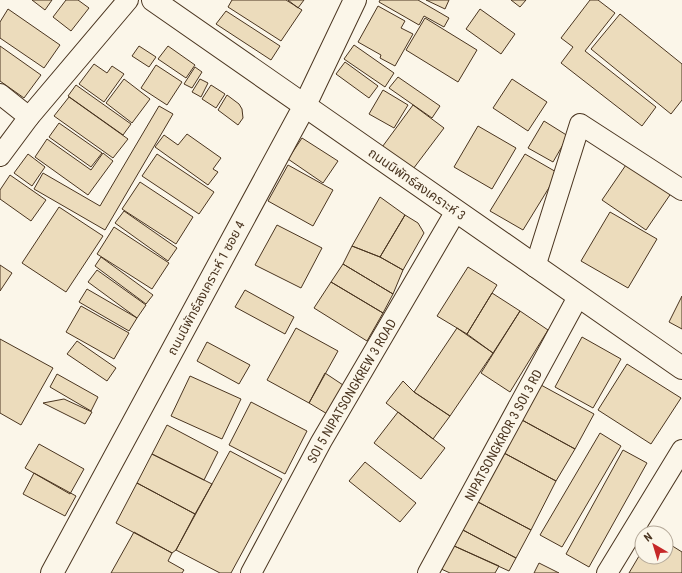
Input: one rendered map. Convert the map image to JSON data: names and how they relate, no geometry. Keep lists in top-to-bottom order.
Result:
{
  "streets": {
    "street": [
      "ถนนนิพัทธ์สงเคราะห์ 3",
      "ถนนนิพัทธ์สงเคราะห์ 1 ซอย 4",
      "SOI 5 NIPATSONGKREW 3 ROAD",
      "NIPATSONGKROR 3 SOI 3 RD"
    ]
  },
  "crossings": [
    ["ถนนนิพัทธ์สงเคราะห์ 3", "ถนนนิพัทธ์สงเคราะห์ 1 ซอย 4"],
    ["ถนนนิพัทธ์สงเคราะห์ 3", "SOI 5 NIPATSONGKREW 3 ROAD"],
    ["ถนนนิพัทธ์สงเคราะห์ 3", "NIPATSONGKROR 3 SOI 3 RD"]
  ],
  "north": "top left"
}
